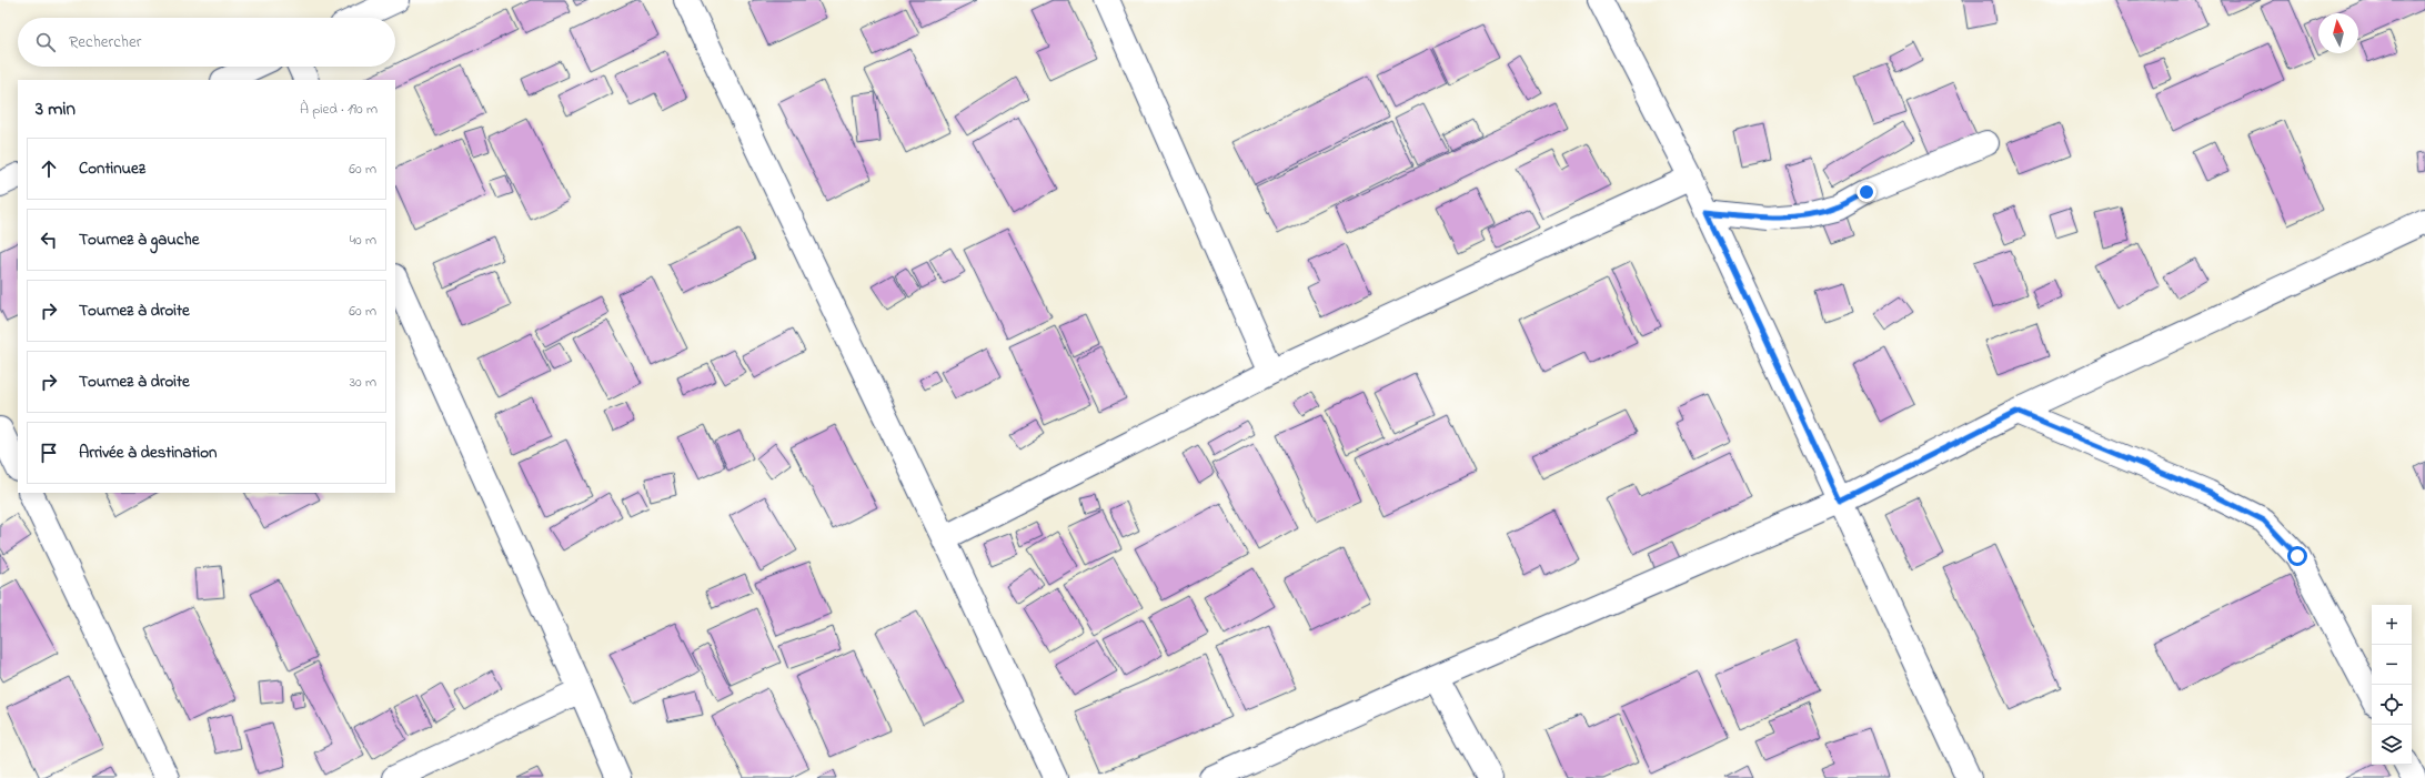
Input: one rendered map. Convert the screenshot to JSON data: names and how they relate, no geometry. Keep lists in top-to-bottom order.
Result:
{
  "north": "top",
  "page": {
    "search": "Rechercher",
    "heading": ["3 min", "À pied · 190 m"],
    "list": [
      ["Continuez", "60 m"],
      ["Tournez à gauche", "40 m"],
      ["Tournez à droite", "60 m"],
      ["Tournez à droite", "30 m"],
      "Arrivée à destination"
    ],
    "map_buttons": ["+", "−"]
  }
}
